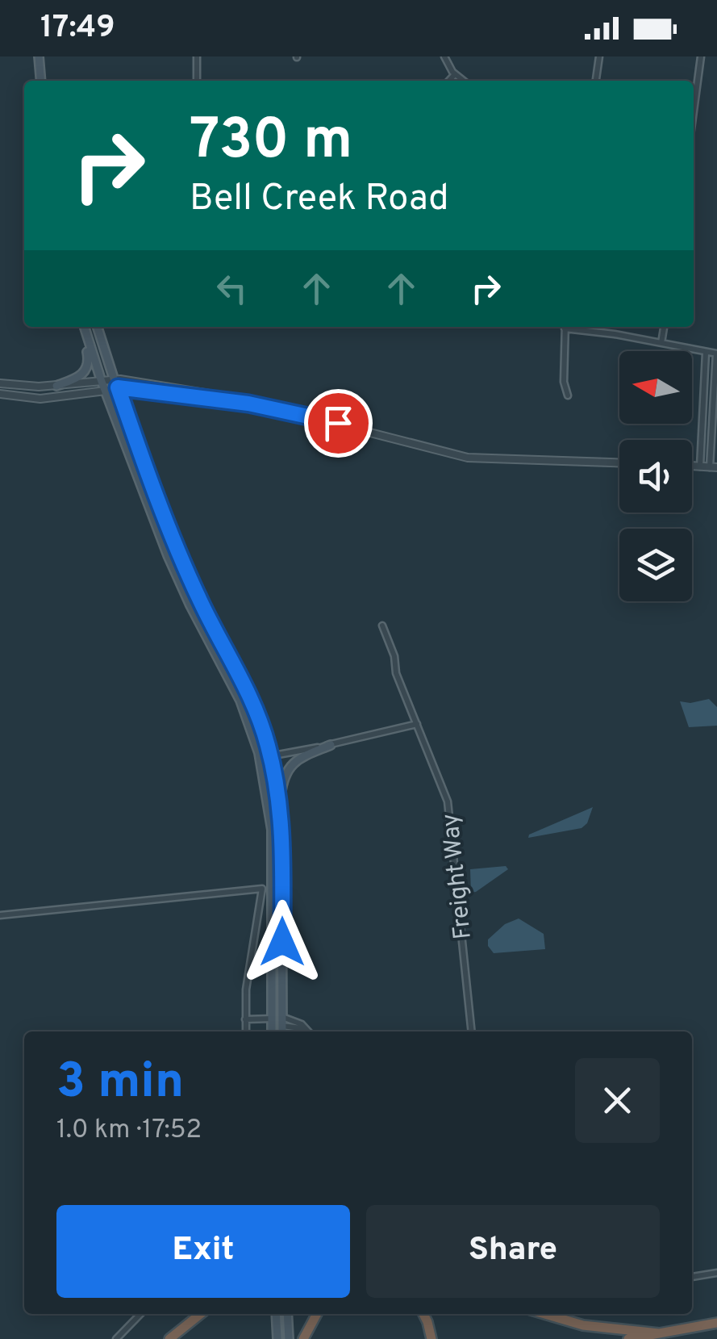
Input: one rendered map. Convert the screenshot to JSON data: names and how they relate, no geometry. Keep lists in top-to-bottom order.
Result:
{
  "streets": {
    "street": ["Freight Way"]
  },
  "north": "left",
  "page": {
    "status": "17:49",
    "turn": ["730 m", "Bell Creek Road"],
    "heading": ["3 min", "1.0 km · 17:52"],
    "buttons": ["Exit", "Share"]
  }
}
